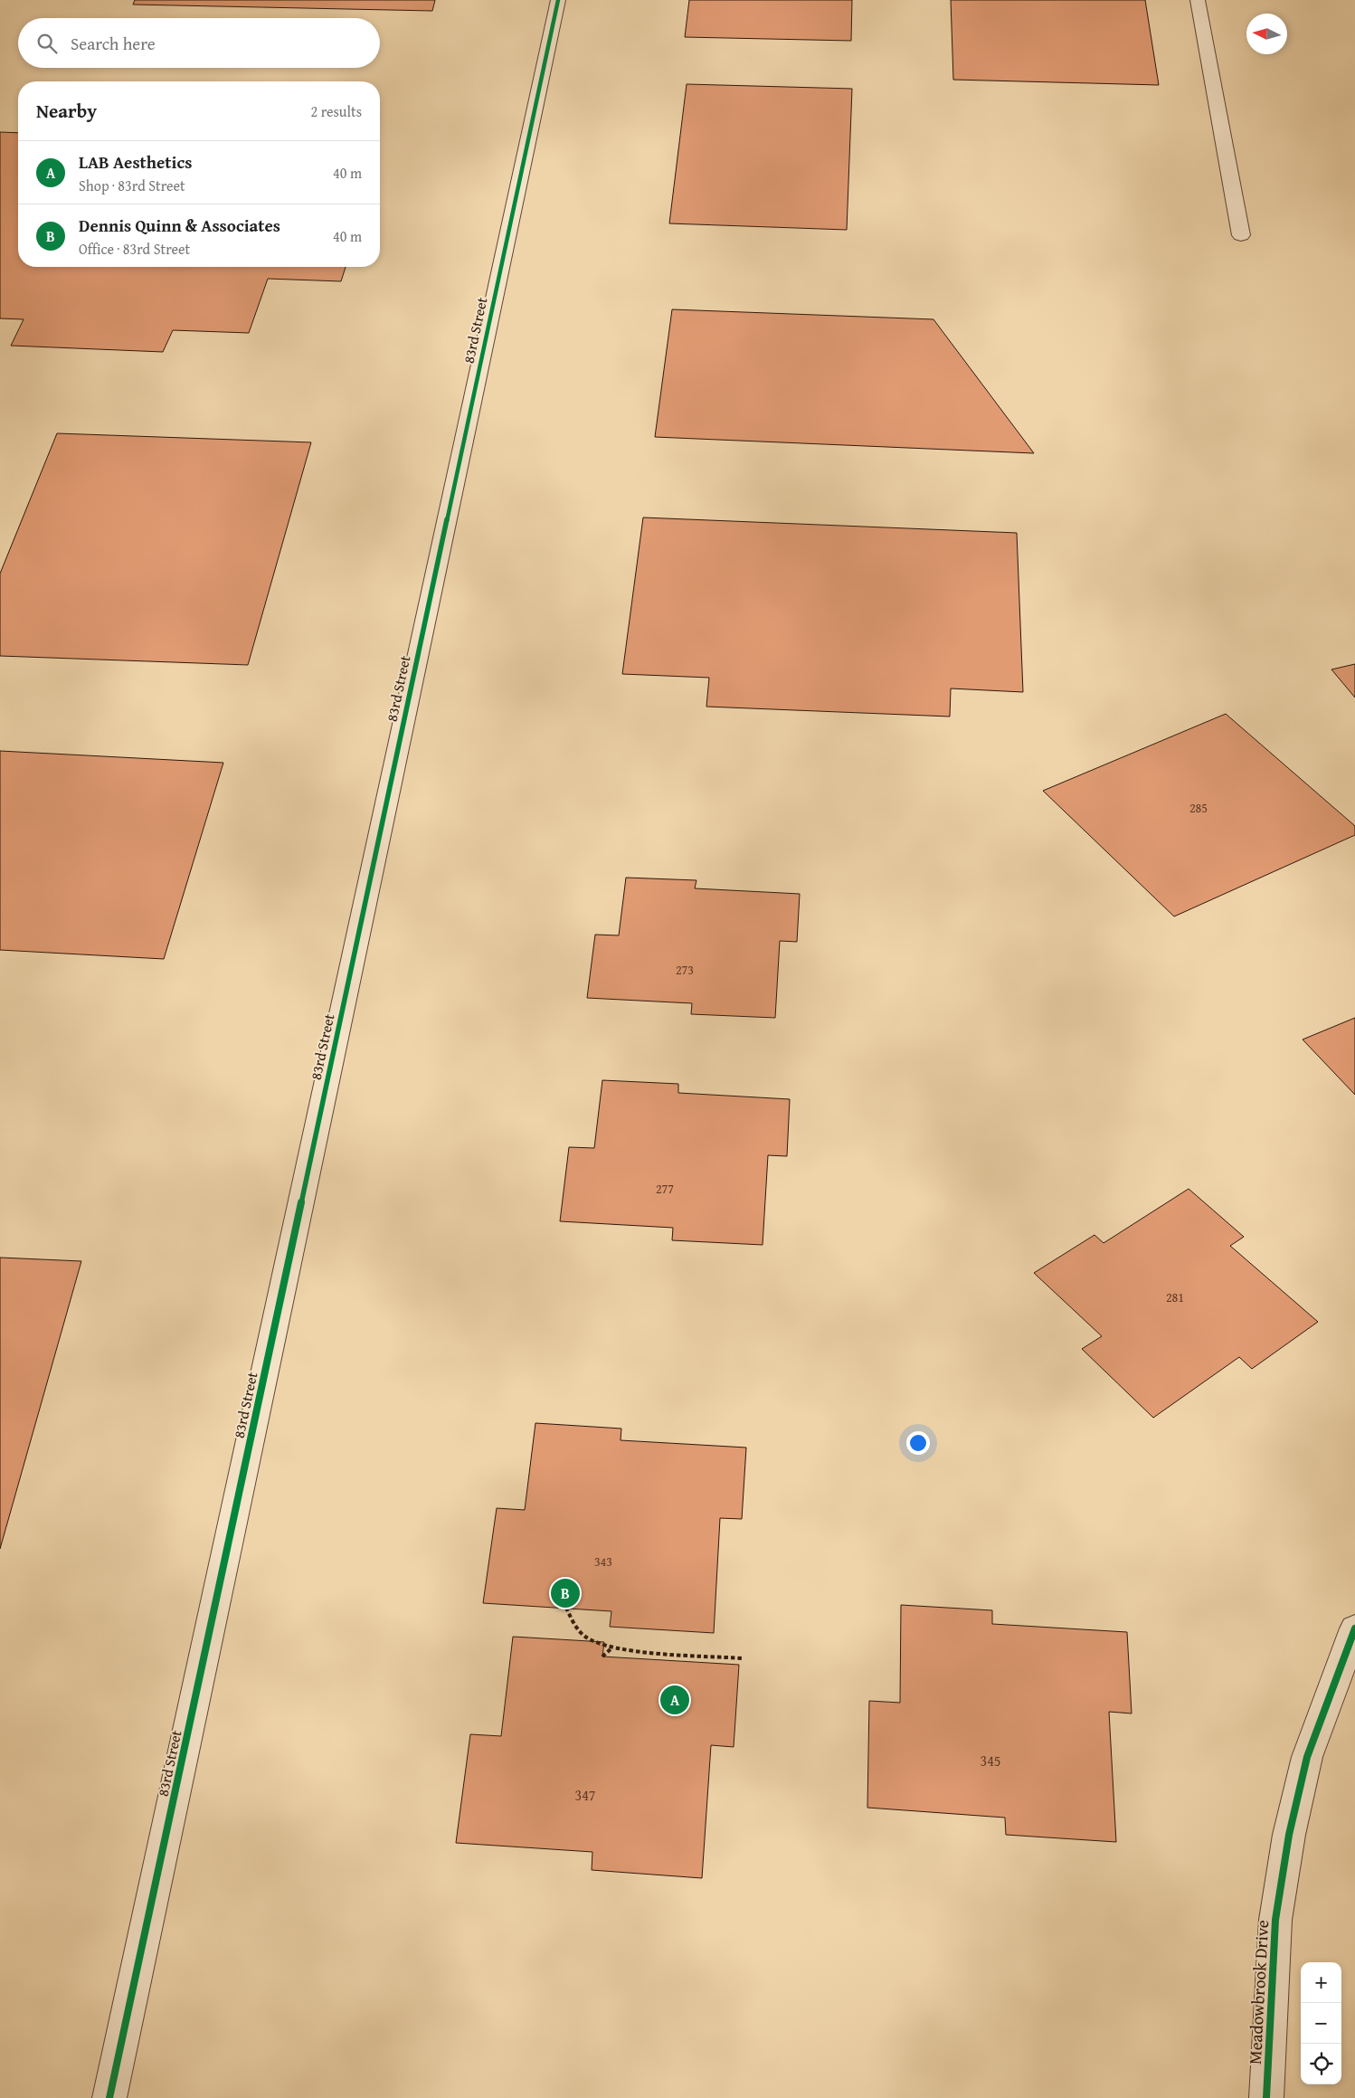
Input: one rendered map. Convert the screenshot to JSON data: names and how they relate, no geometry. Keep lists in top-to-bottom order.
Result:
{
  "streets": {
    "street": ["83rd Street", "Meadowbrook Drive"]
  },
  "house_numbers": [
    "285",
    "273",
    "277",
    "281",
    "343",
    "345",
    "347"
  ],
  "north": "left",
  "page": {
    "search": "Search here",
    "heading": ["Nearby", "2 results"],
    "list": [
      {
        "mark": "A",
        "name": "LAB Aesthetics",
        "note": "Shop · 83rd Street",
        "value": "40 m"
      },
      {
        "mark": "B",
        "name": "Dennis Quinn & Associates",
        "note": "Office · 83rd Street",
        "value": "40 m"
      }
    ],
    "pins": ["B", "A"],
    "map_buttons": ["+", "−"]
  }
}
